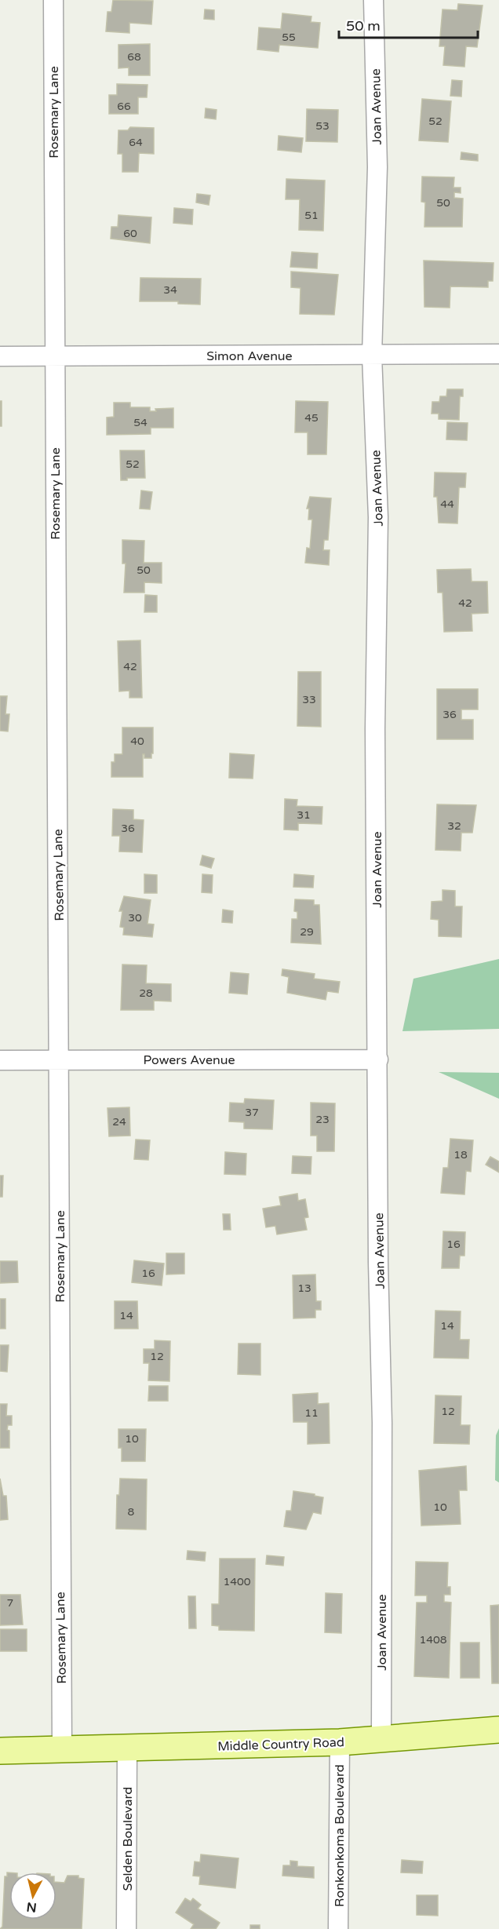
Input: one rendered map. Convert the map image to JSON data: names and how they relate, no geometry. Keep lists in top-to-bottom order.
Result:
{
  "streets": {
    "main road": ["Middle Country Road"],
    "street": [
      "Joan Avenue",
      "Rosemary Lane",
      "Simon Avenue",
      "Powers Avenue",
      "Ronkonkoma Boulevard",
      "Selden Boulevard"
    ]
  },
  "crossings": [
    ["Joan Avenue", "Simon Avenue"],
    ["Joan Avenue", "Powers Avenue"],
    ["Joan Avenue", "Middle Country Road"],
    ["Rosemary Lane", "Simon Avenue"],
    ["Rosemary Lane", "Powers Avenue"],
    ["Rosemary Lane", "Middle Country Road"],
    ["Middle Country Road", "Ronkonkoma Boulevard"],
    ["Middle Country Road", "Selden Boulevard"]
  ],
  "house_numbers": [
    "55",
    "68",
    "66",
    "52",
    "53",
    "64",
    "50",
    "51",
    "60",
    "34",
    "45",
    "54",
    "52",
    "44",
    "50",
    "42",
    "42",
    "33",
    "36",
    "40",
    "31",
    "32",
    "36",
    "30",
    "29",
    "28",
    "37",
    "23",
    "24",
    "18",
    "16",
    "16",
    "13",
    "14",
    "14",
    "12",
    "12",
    "11",
    "10",
    "10",
    "8",
    "1400",
    "7",
    "1408"
  ],
  "scale_bar": "50 m",
  "north": "bottom"
}
